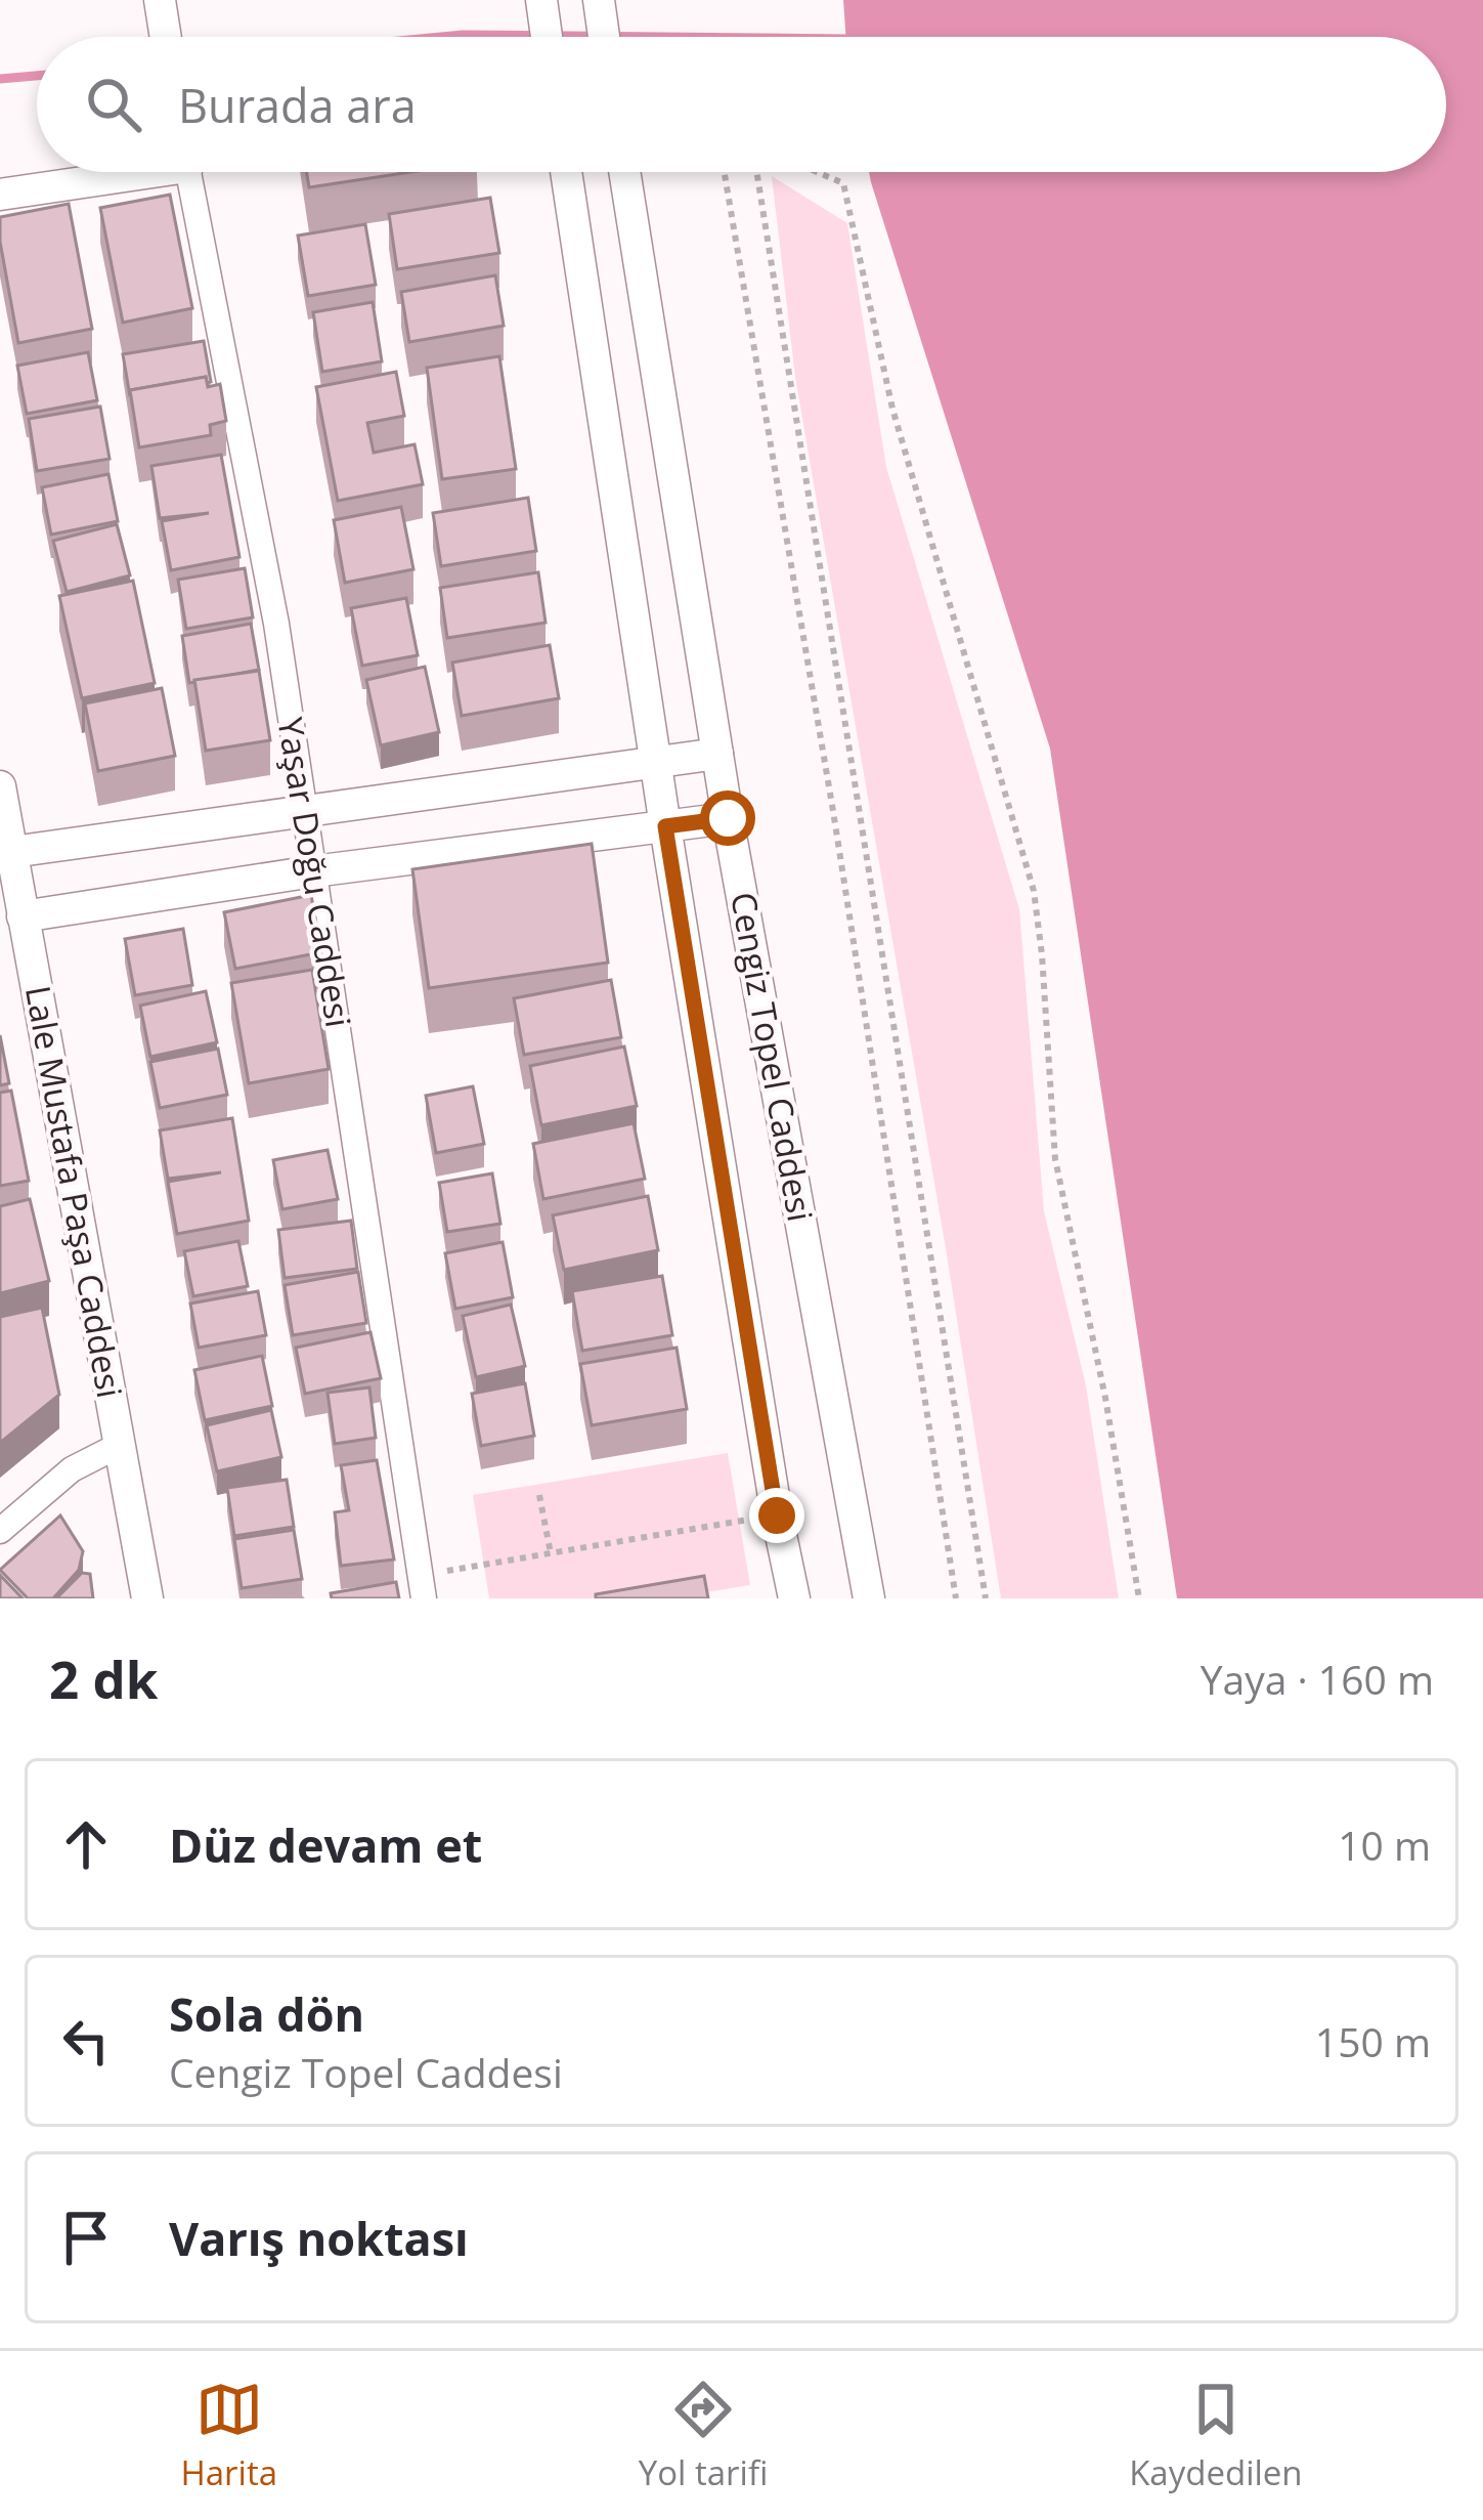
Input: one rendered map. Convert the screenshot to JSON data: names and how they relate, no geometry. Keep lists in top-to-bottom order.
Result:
{
  "streets": {
    "street": ["Yaşar Doğu Caddesi", "Cengiz Topel Caddesi", "Lale Mustafa Paşa Caddesi"]
  },
  "page": {
    "search": "Burada ara",
    "heading": ["2 dk", "Yaya · 160 m"],
    "list": [
      ["Düz devam et", "10 m"],
      ["Sola dön", "Cengiz Topel Caddesi", "150 m"],
      "Varış noktası"
    ],
    "nav": ["Harita", "Yol tarifi", "Kaydedilen"]
  }
}
